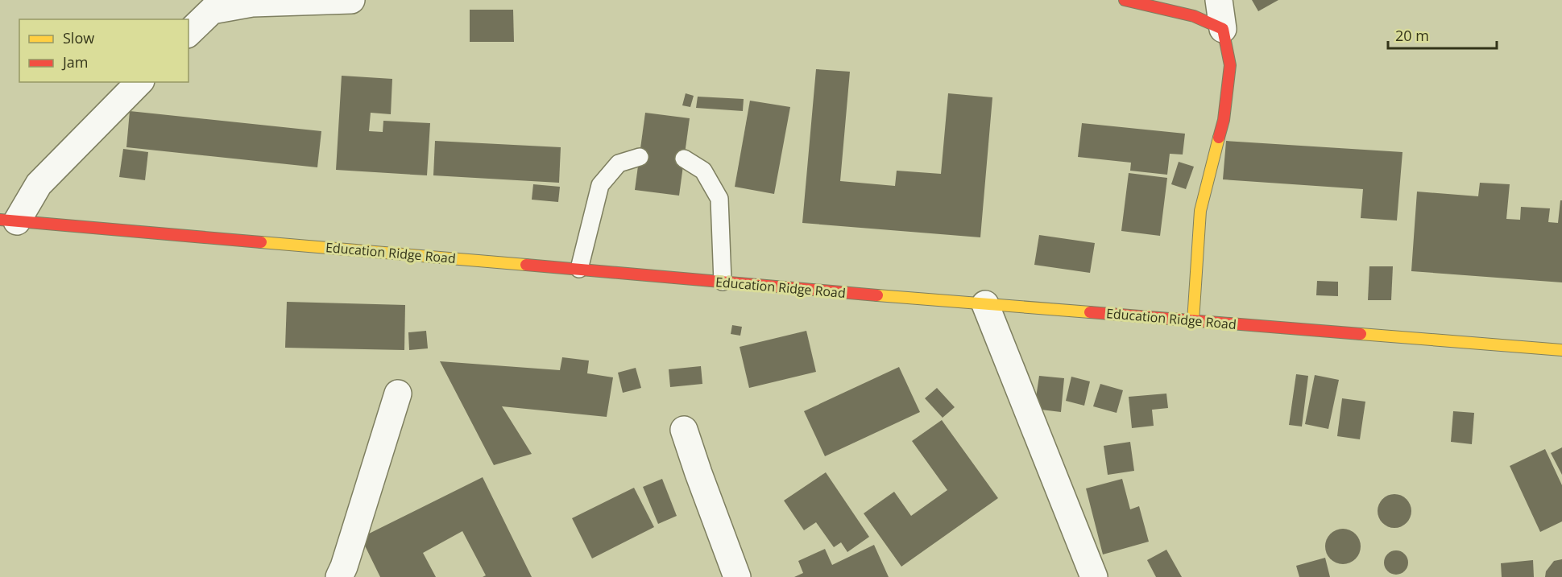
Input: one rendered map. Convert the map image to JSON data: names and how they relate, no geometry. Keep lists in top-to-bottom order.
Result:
{
  "streets": {
    "main road": ["Education Ridge Road"]
  },
  "legend": ["Slow", "Jam"],
  "scale_bar": "20 m"
}
